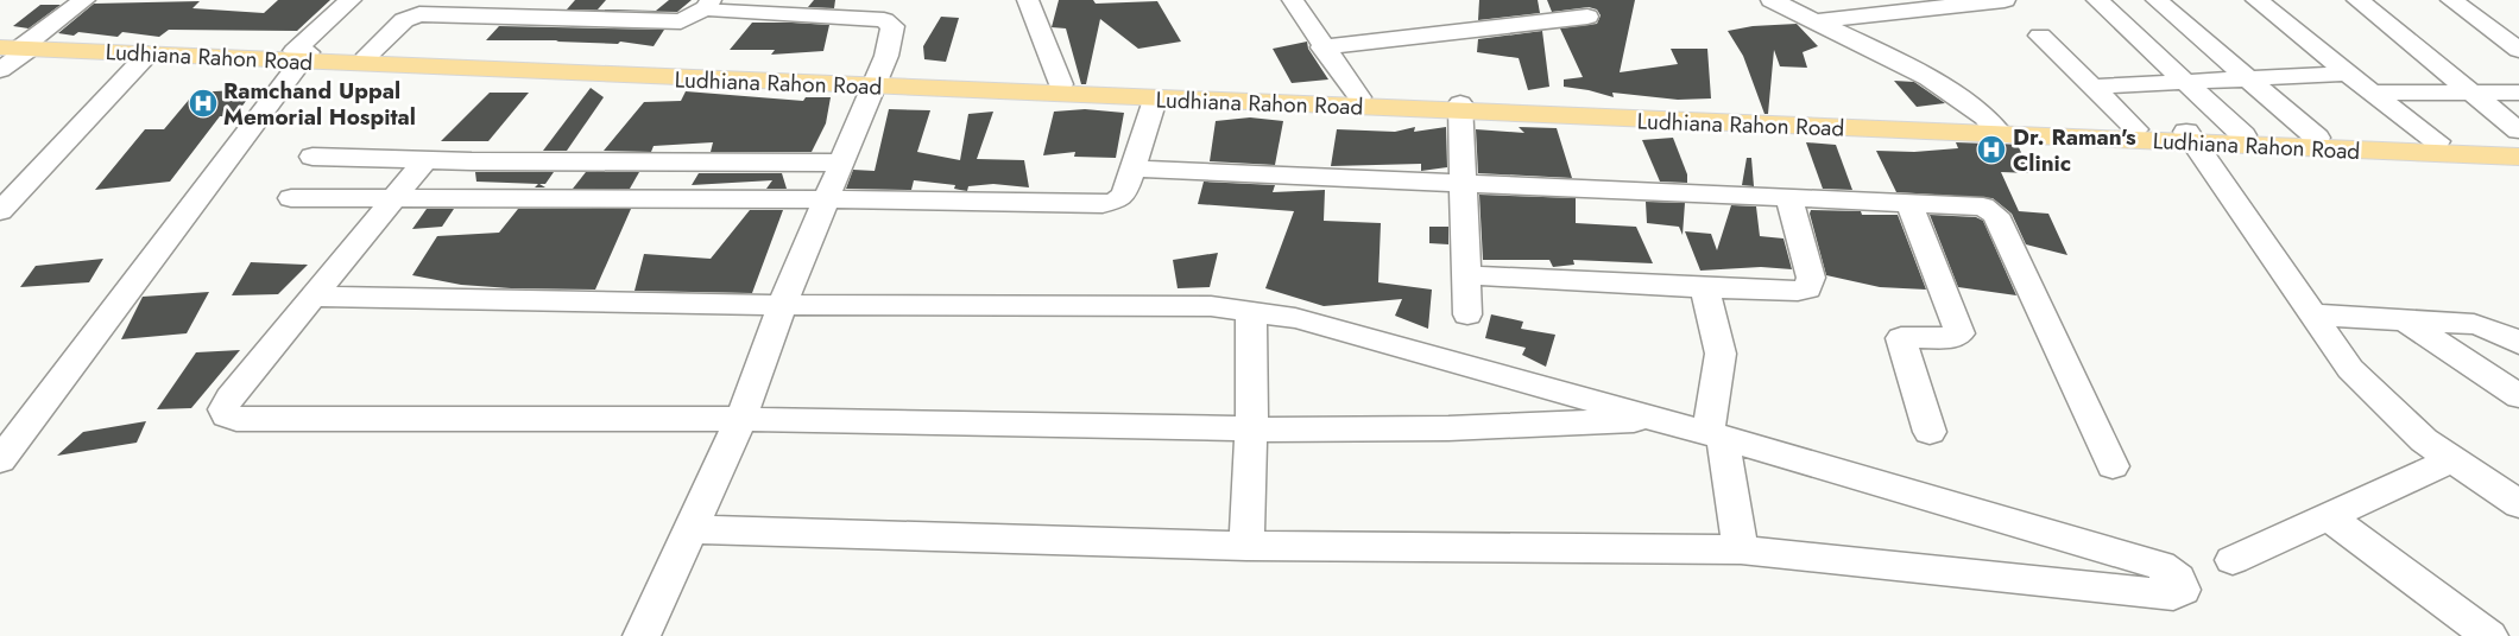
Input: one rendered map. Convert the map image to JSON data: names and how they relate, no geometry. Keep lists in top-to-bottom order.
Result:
{
  "streets": {
    "main road": ["Ludhiana Rahon Road"]
  },
  "places": {
    "hospital": ["Ramchand Uppal Memorial Hospital", "Dr. Raman's Clinic"]
  }
}
